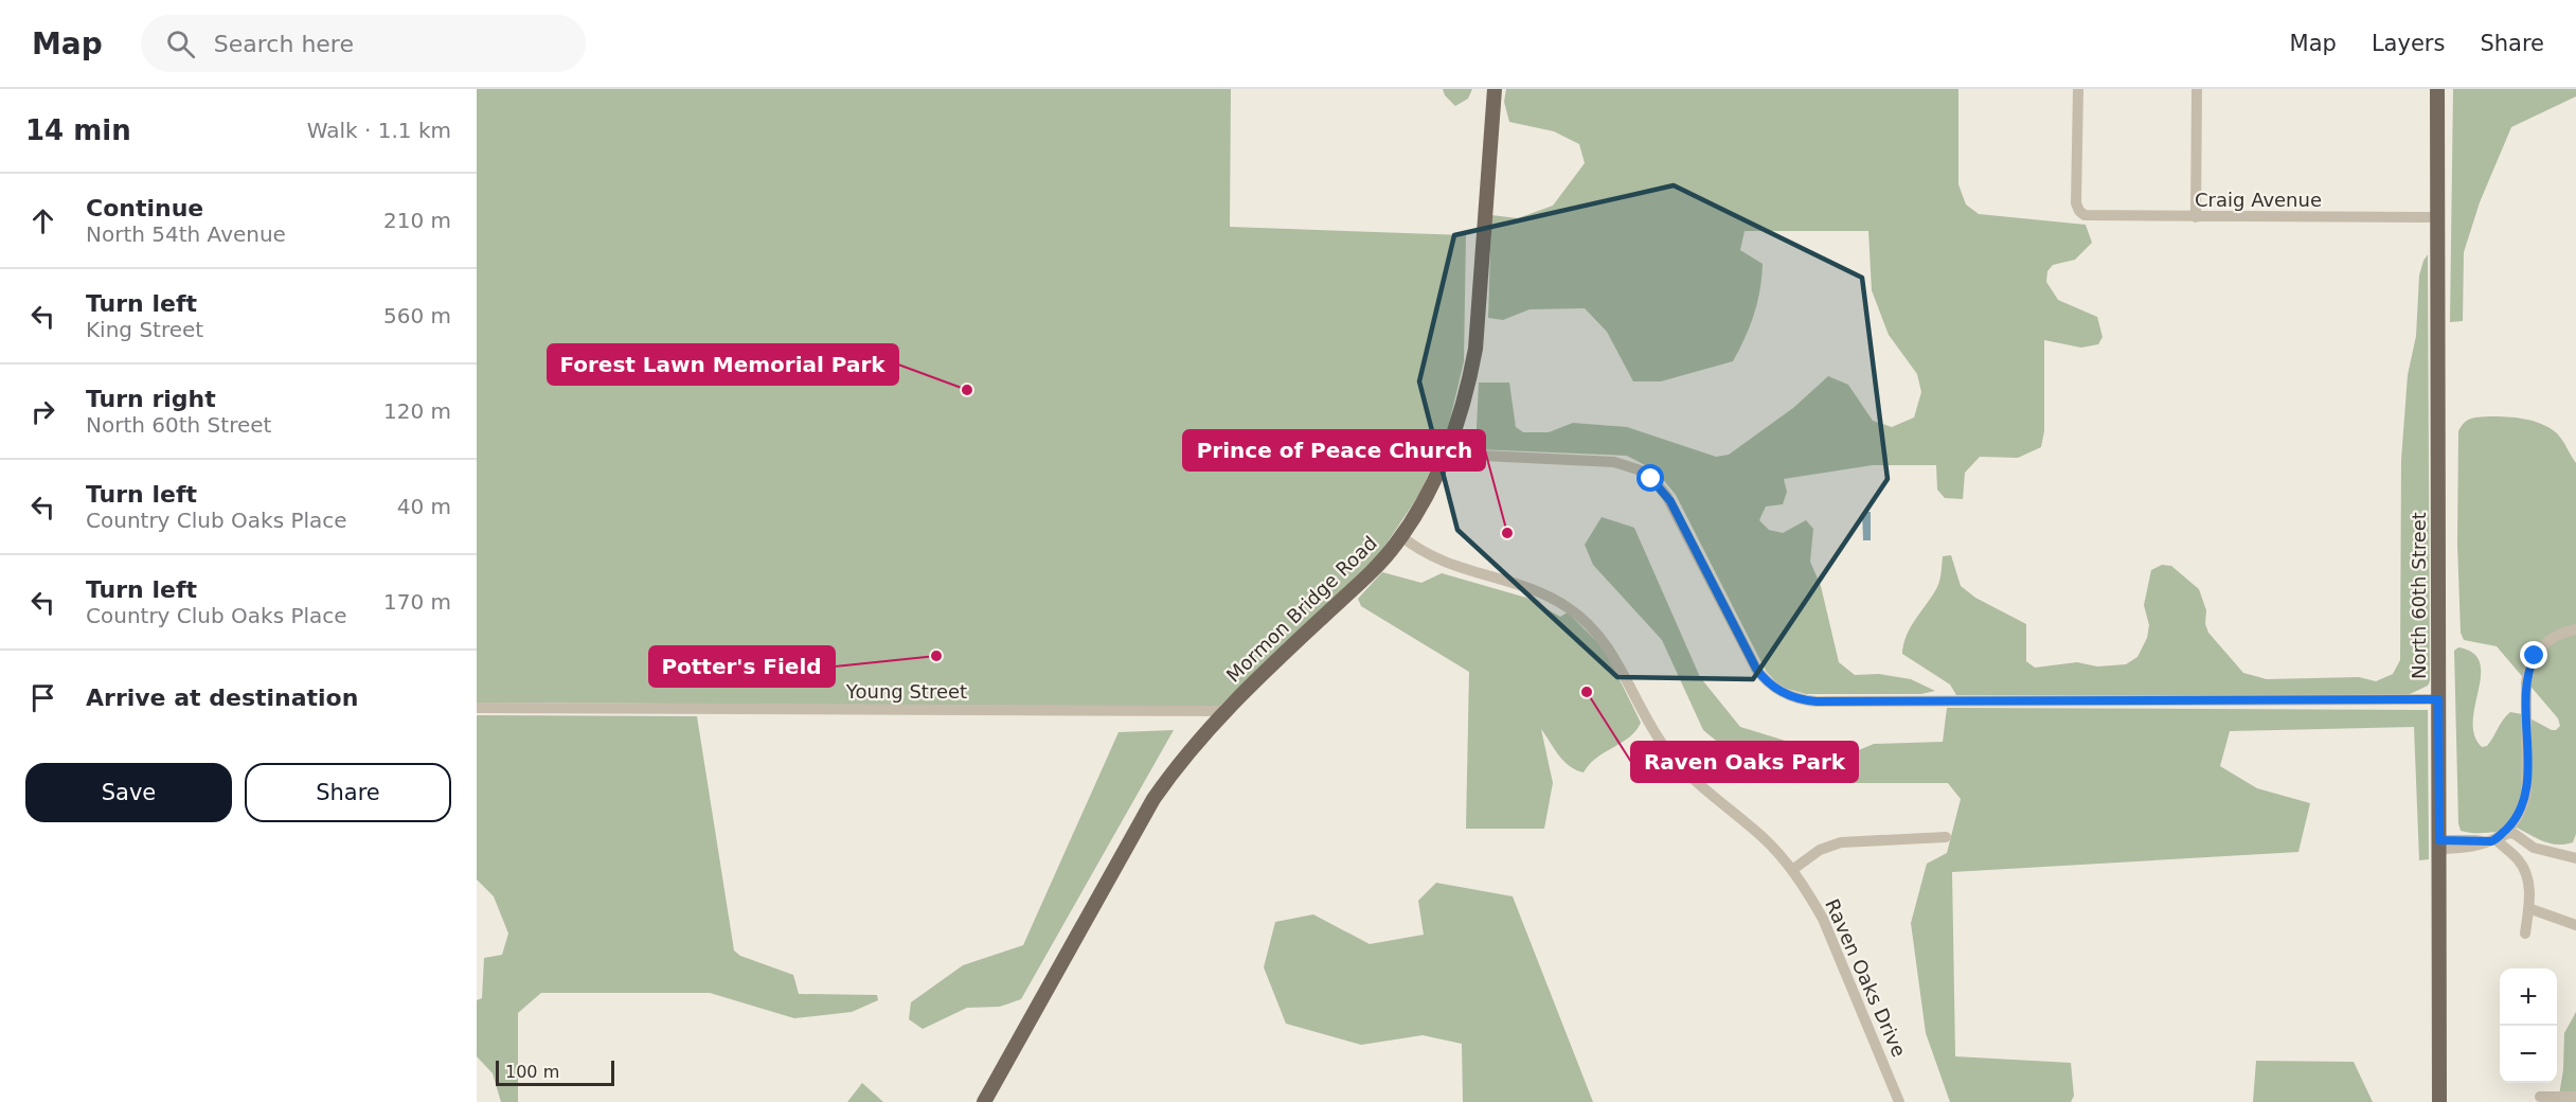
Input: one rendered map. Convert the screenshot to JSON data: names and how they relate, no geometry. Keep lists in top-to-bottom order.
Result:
{
  "streets": {
    "main road": ["North 60th Street", "Mormon Bridge Road"],
    "street": ["Craig Avenue", "Young Street", "Raven Oaks Drive"]
  },
  "crossings": [
    ["Craig Avenue", "North 60th Street"],
    ["Mormon Bridge Road", "Young Street"],
    ["Mormon Bridge Road", "Raven Oaks Drive"]
  ],
  "places": [
    "Forest Lawn Memorial Park",
    "Prince of Peace Church",
    "Potter's Field",
    "Raven Oaks Park"
  ],
  "scale_bar": "100 m",
  "page": {
    "header": "Map",
    "search": "Search here",
    "nav": ["Map", "Layers", "Share"],
    "heading": ["14 min", "Walk · 1.1 km"],
    "list": [
      ["Continue", "North 54th Avenue", "210 m"],
      ["Turn left", "King Street", "560 m"],
      ["Turn right", "North 60th Street", "120 m"],
      ["Turn left", "Country Club Oaks Place", "40 m"],
      ["Turn left", "Country Club Oaks Place", "170 m"],
      "Arrive at destination"
    ],
    "buttons": ["Save", "Share"],
    "map_buttons": ["+", "−"],
    "scale": "100 m"
  }
}
